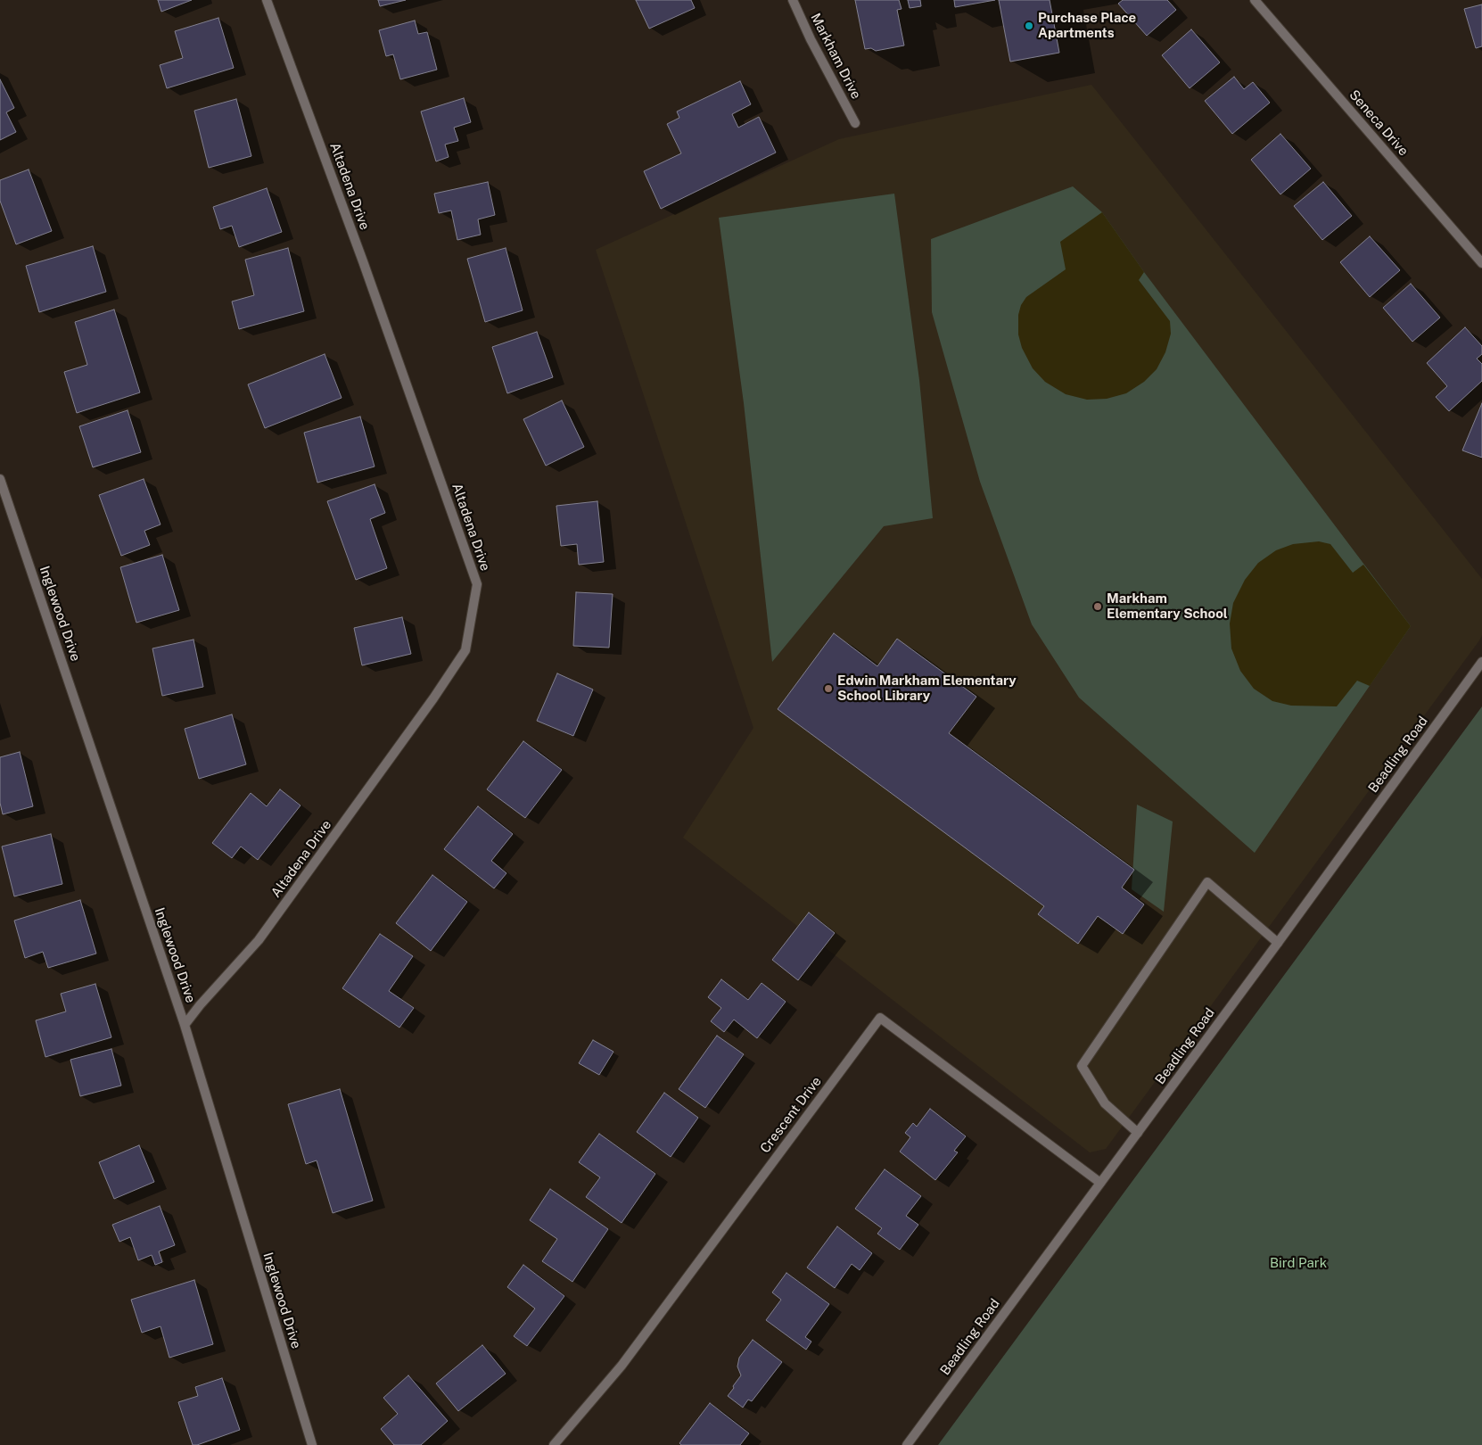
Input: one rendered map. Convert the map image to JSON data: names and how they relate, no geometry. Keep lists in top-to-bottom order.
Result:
{
  "streets": {
    "street": [
      "Markham Drive",
      "Seneca Drive",
      "Altadena Drive",
      "Inglewood Drive",
      "Beadling Road",
      "Crescent Drive"
    ]
  },
  "crossings": [
    ["Altadena Drive", "Inglewood Drive"],
    ["Beadling Road", "Crescent Drive"]
  ],
  "parks": ["Bird Park"],
  "places": ["Purchase Place Apartments", "Markham Elementary School", "Edwin Markham Elementary School Library"]
}
